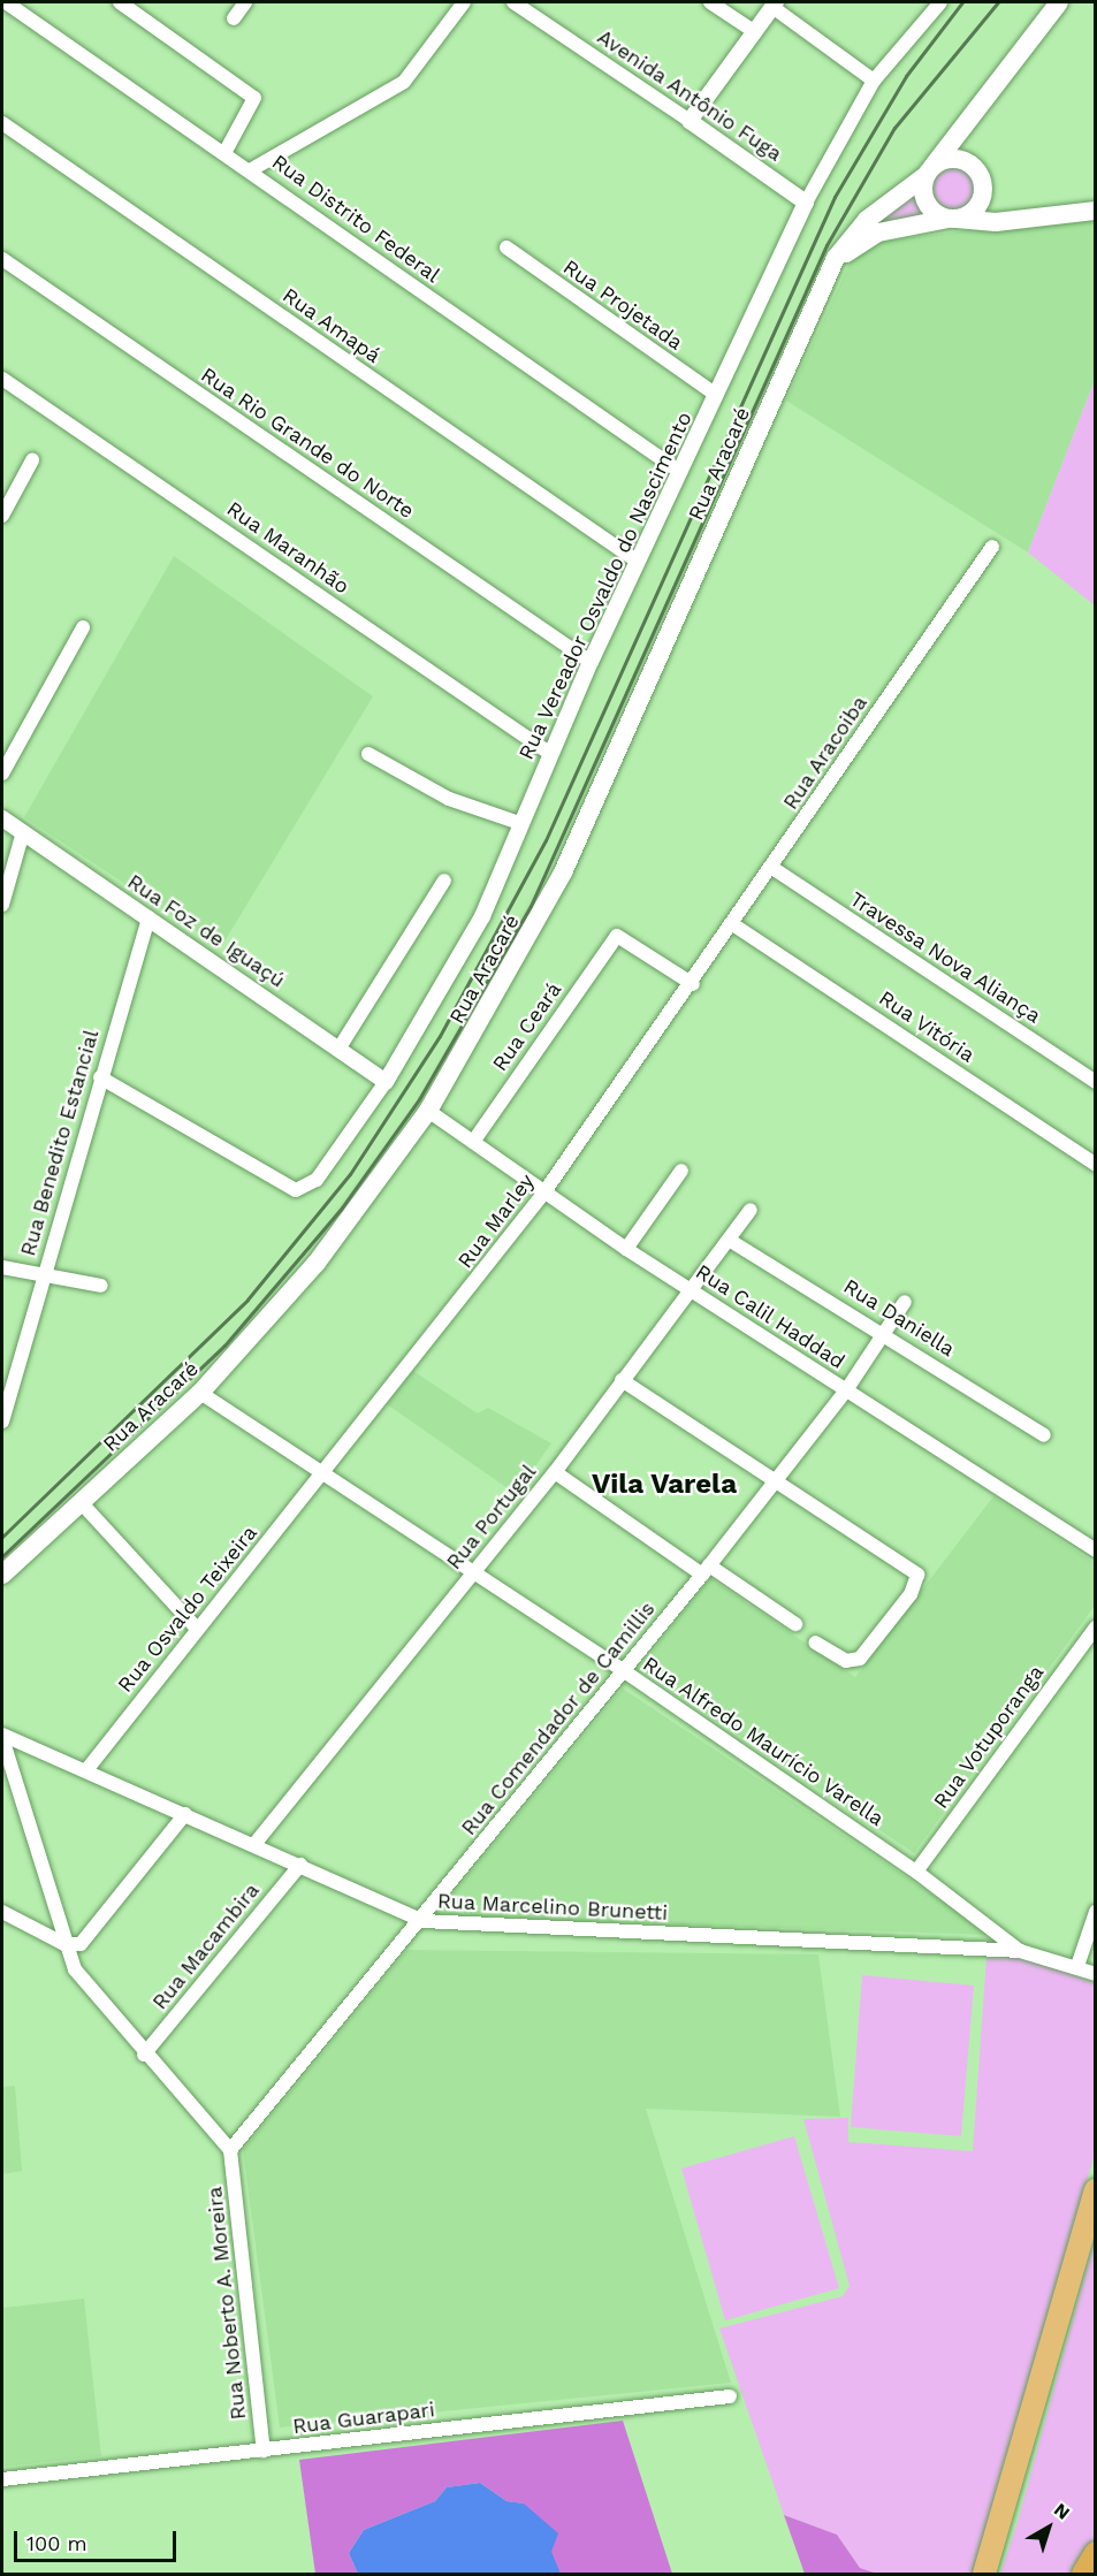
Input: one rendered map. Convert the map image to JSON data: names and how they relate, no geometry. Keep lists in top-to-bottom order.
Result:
{
  "streets": {
    "main road": ["Rua Aracaré"],
    "street": [
      "Avenida Antônio Fuga",
      "Rua Distrito Federal",
      "Rua Projetada",
      "Rua Amapá",
      "Rua Rio Grande do Norte",
      "Rua Maranhão",
      "Rua Vereador Osvaldo do Nascimento",
      "Rua Aracoiba",
      "Rua Foz de Iguaçú",
      "Travessa Nova Aliança",
      "Rua Ceará",
      "Rua Vitória",
      "Rua Benedito Estancial",
      "Rua Marley",
      "Rua Calil Haddad",
      "Rua Daniella",
      "Rua Portugal",
      "Rua Osvaldo Teixeira",
      "Rua Comendador de Camillis",
      "Rua Votuporanga",
      "Rua Alfredo Maurício Varella",
      "Rua Marcelino Brunetti",
      "Rua Macambira",
      "Rua Noberto A. Moreira",
      "Rua Guarapari"
    ]
  },
  "crossings": [
    ["Avenida Antônio Fuga", "Rua Vereador Osvaldo do Nascimento"],
    ["Rua Distrito Federal", "Rua Vereador Osvaldo do Nascimento"],
    ["Rua Projetada", "Rua Vereador Osvaldo do Nascimento"],
    ["Rua Amapá", "Rua Vereador Osvaldo do Nascimento"],
    ["Rua Rio Grande do Norte", "Rua Vereador Osvaldo do Nascimento"],
    ["Rua Aracaré", "Rua Calil Haddad"],
    ["Rua Aracaré", "Rua Alfredo Maurício Varella"],
    ["Rua Maranhão", "Rua Vereador Osvaldo do Nascimento"],
    ["Rua Vereador Osvaldo do Nascimento", "Rua Foz de Iguaçú"],
    ["Rua Vereador Osvaldo do Nascimento", "Rua Benedito Estancial"],
    ["Rua Aracoiba", "Travessa Nova Aliança"],
    ["Rua Aracoiba", "Rua Ceará"],
    ["Rua Aracoiba", "Rua Vitória"],
    ["Rua Aracoiba", "Rua Marley"],
    ["Rua Foz de Iguaçú", "Rua Benedito Estancial"],
    ["Rua Ceará", "Rua Marley"],
    ["Rua Ceará", "Rua Calil Haddad"],
    ["Rua Marley", "Rua Calil Haddad"],
    ["Rua Marley", "Rua Osvaldo Teixeira"],
    ["Rua Marley", "Rua Alfredo Maurício Varella"],
    ["Rua Calil Haddad", "Rua Portugal"],
    ["Rua Calil Haddad", "Rua Comendador de Camillis"],
    ["Rua Daniella", "Rua Portugal"],
    ["Rua Daniella", "Rua Comendador de Camillis"],
    ["Rua Portugal", "Rua Alfredo Maurício Varella"],
    ["Rua Portugal", "Rua Marcelino Brunetti"],
    ["Rua Osvaldo Teixeira", "Rua Alfredo Maurício Varella"],
    ["Rua Osvaldo Teixeira", "Rua Marcelino Brunetti"],
    ["Rua Comendador de Camillis", "Rua Alfredo Maurício Varella"],
    ["Rua Comendador de Camillis", "Rua Marcelino Brunetti"],
    ["Rua Comendador de Camillis", "Rua Noberto A. Moreira"],
    ["Rua Votuporanga", "Rua Alfredo Maurício Varella"],
    ["Rua Alfredo Maurício Varella", "Rua Marcelino Brunetti"],
    ["Rua Marcelino Brunetti", "Rua Macambira"],
    ["Rua Noberto A. Moreira", "Rua Guarapari"]
  ],
  "districts": ["Vila Varela"],
  "scale_bar": "100 m",
  "north": "top right"
}
